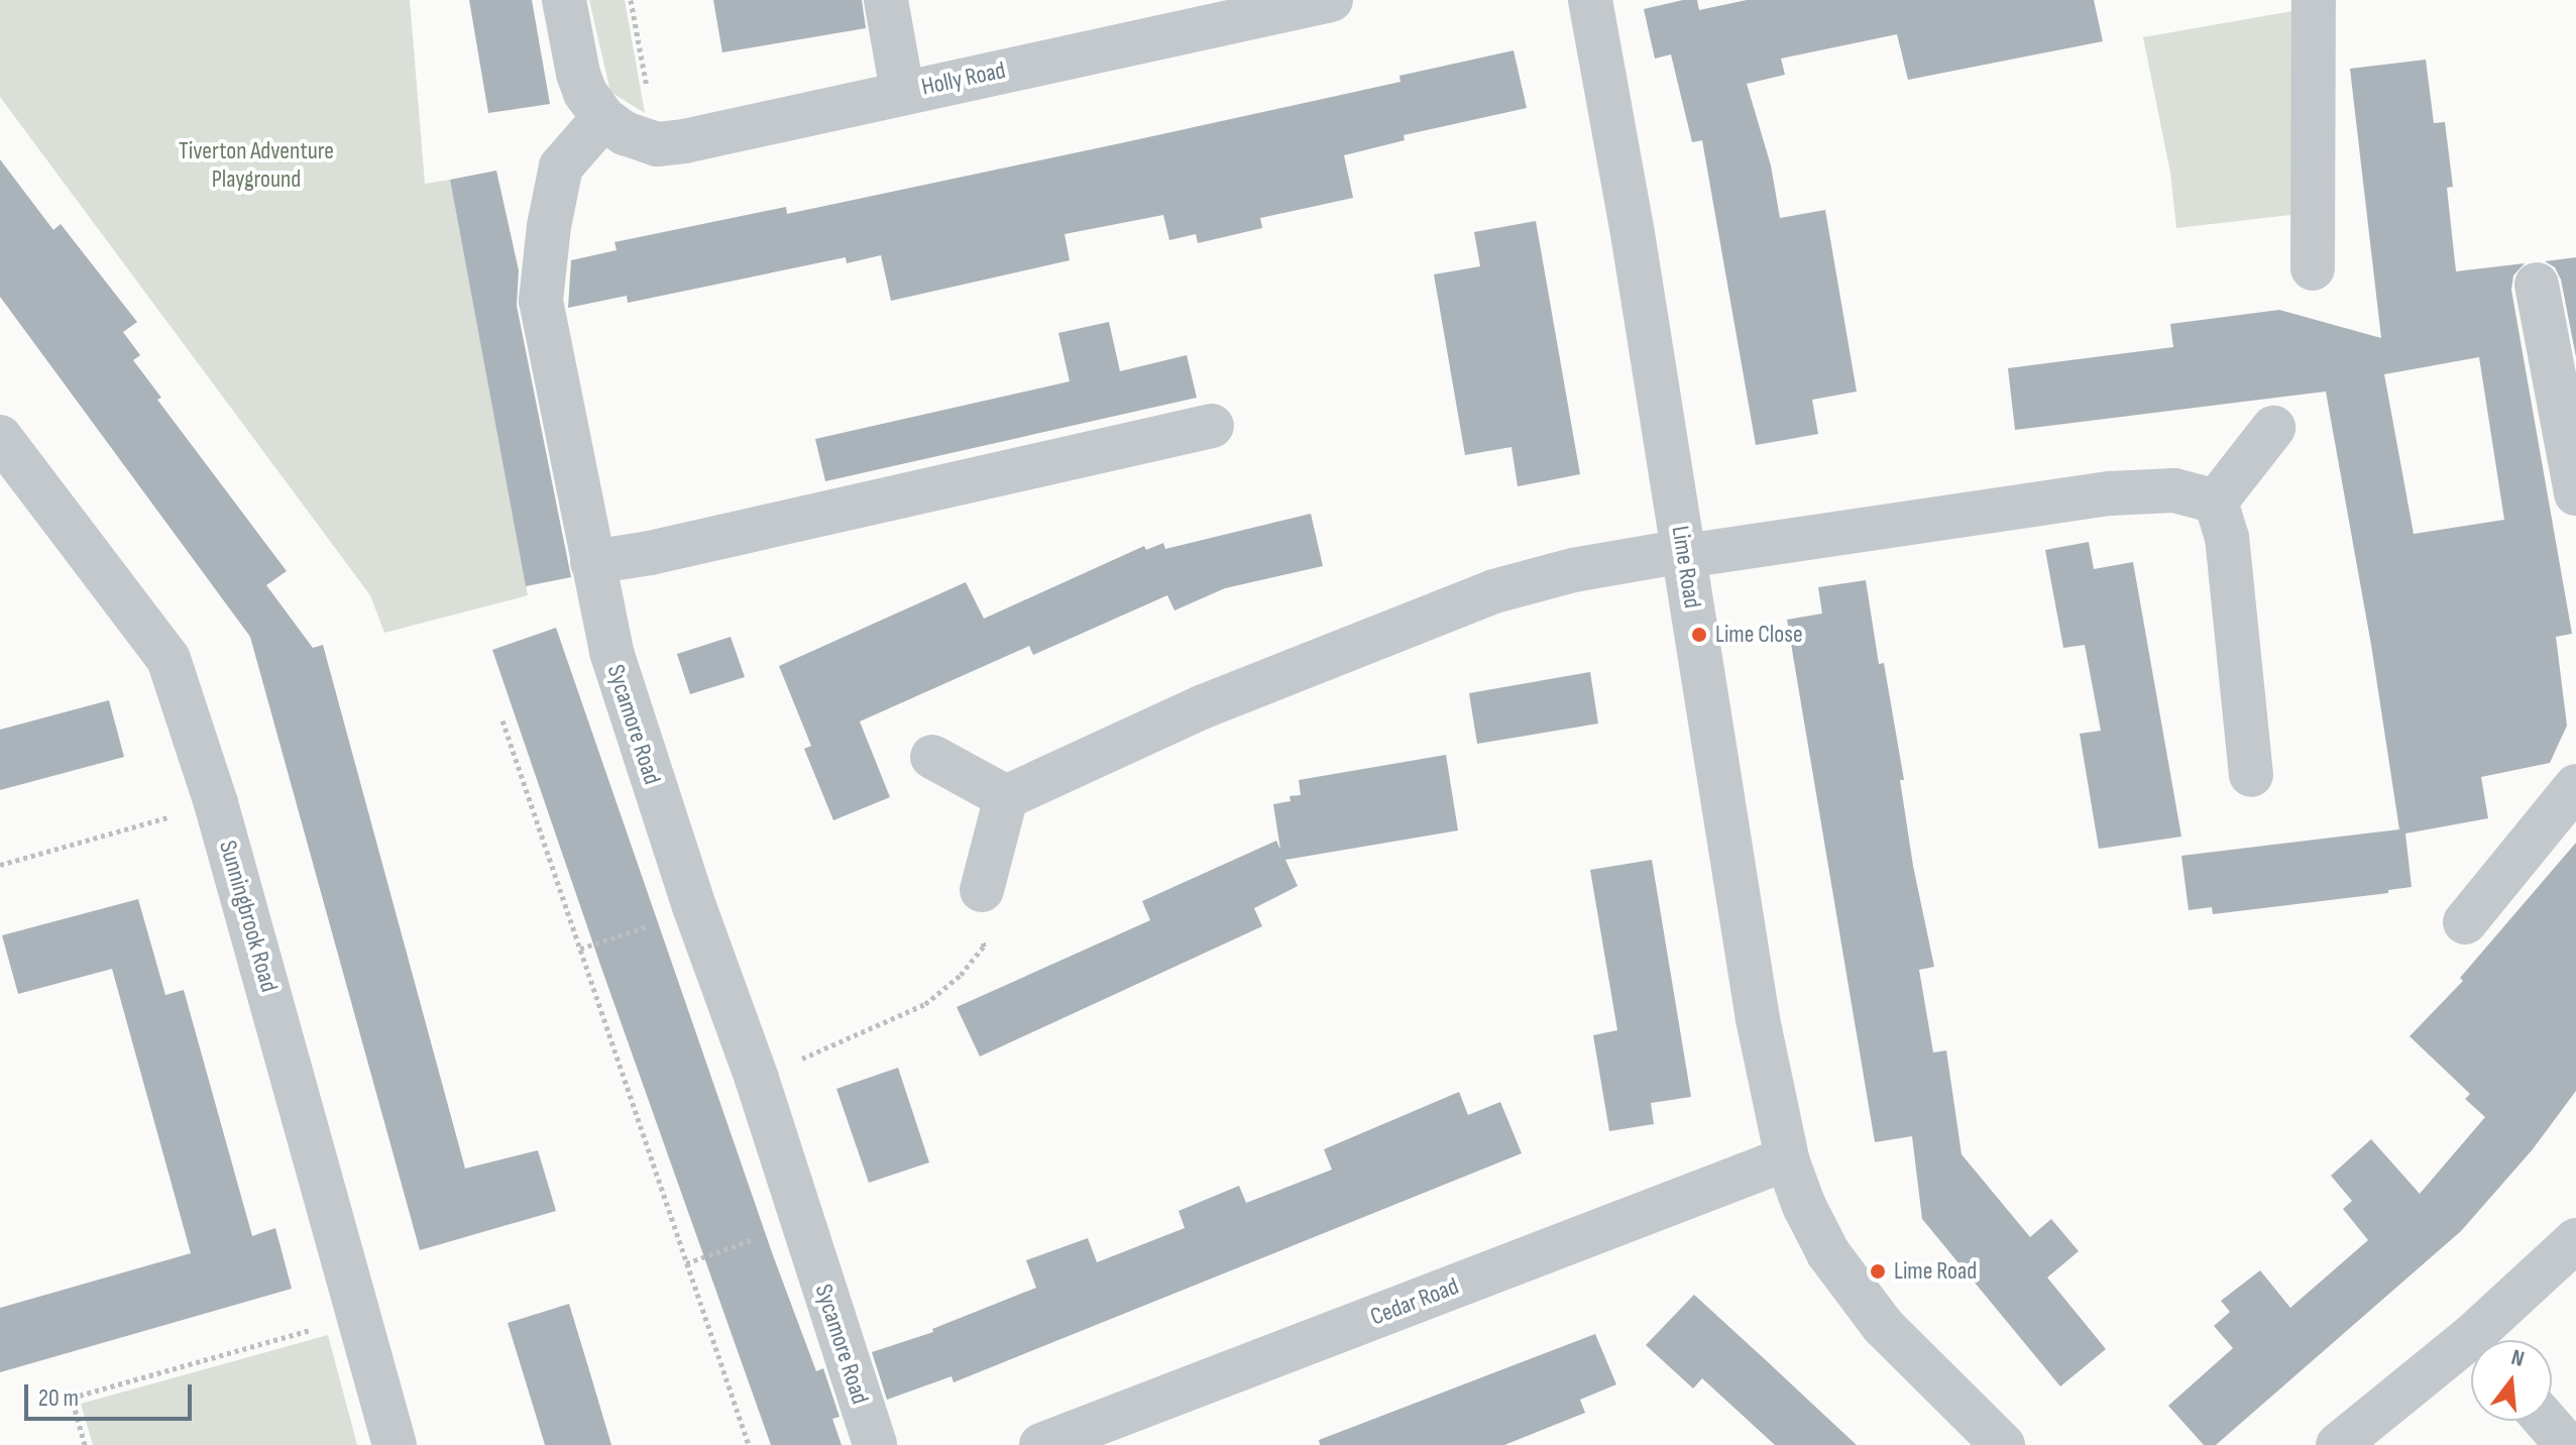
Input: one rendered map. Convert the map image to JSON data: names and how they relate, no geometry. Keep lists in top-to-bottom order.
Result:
{
  "streets": {
    "street": [
      "Holly Road",
      "Lime Road",
      "Sycamore Road",
      "Sunningbrook Road",
      "Cedar Road"
    ]
  },
  "crossings": [
    ["Lime Road", "Cedar Road"]
  ],
  "parks": ["Tiverton Adventure Playground"],
  "places": ["Lime Close", "Lime Road"],
  "scale_bar": "20 m",
  "north": "top"
}
